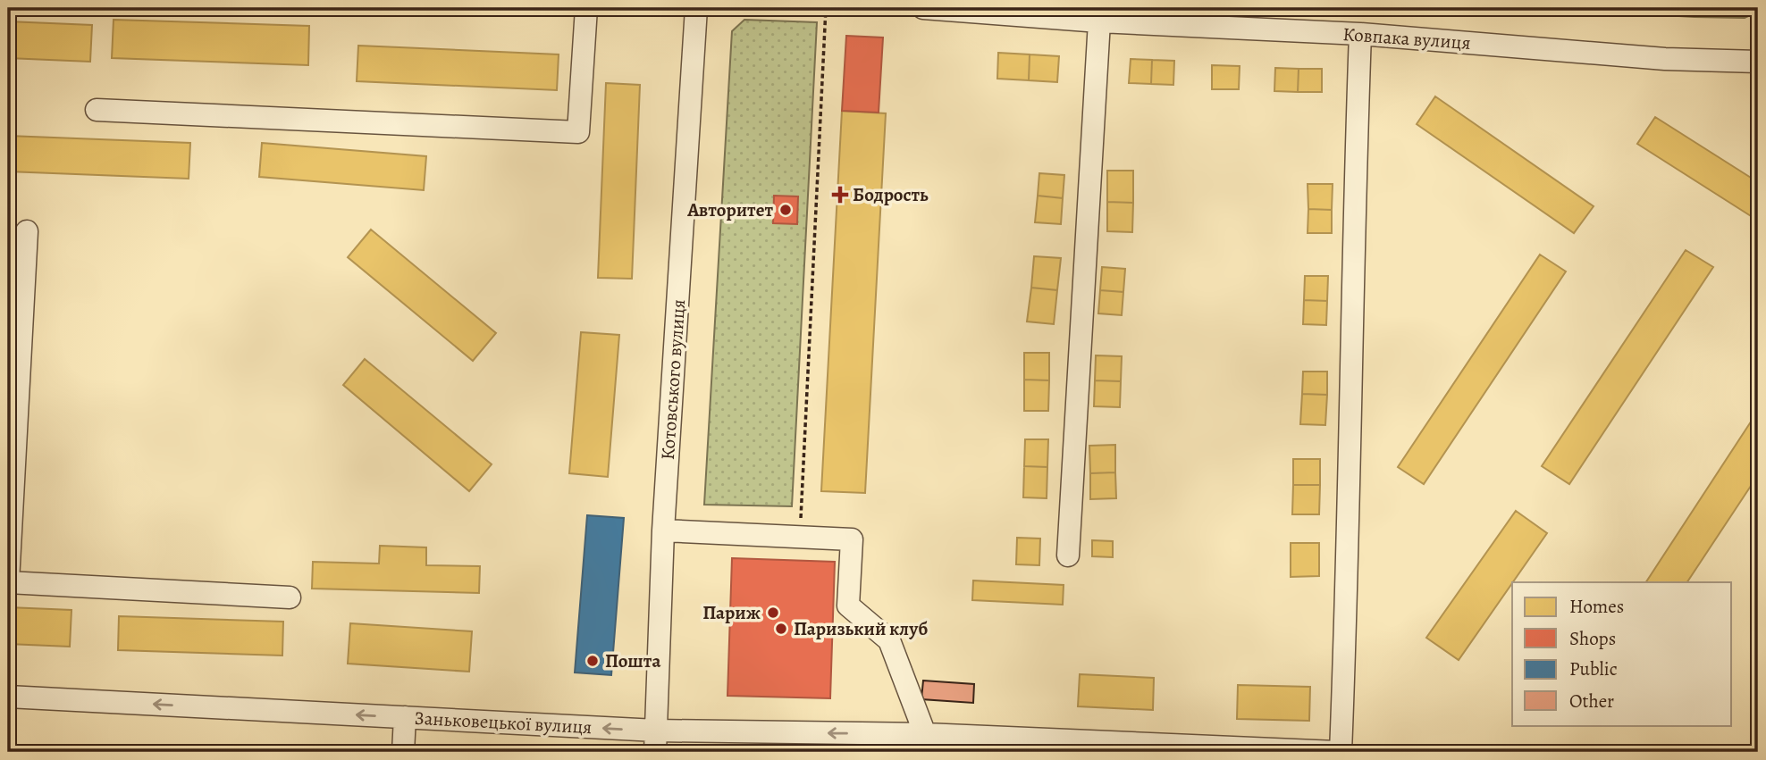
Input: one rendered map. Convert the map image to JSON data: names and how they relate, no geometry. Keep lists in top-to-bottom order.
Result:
{
  "streets": {
    "street": ["Ковпака вулиця", "Котовського вулиця", "Заньковецької вулиця"]
  },
  "crossings": [
    ["Котовського вулиця", "Заньковецької вулиця"]
  ],
  "places": {
    "health": ["Бодрость"],
    "other": [
      "Авторитет",
      "Париж",
      "Паризький клуб",
      "Пошта"
    ]
  },
  "legend": [
    "Homes",
    "Shops",
    "Public",
    "Other"
  ]
}
